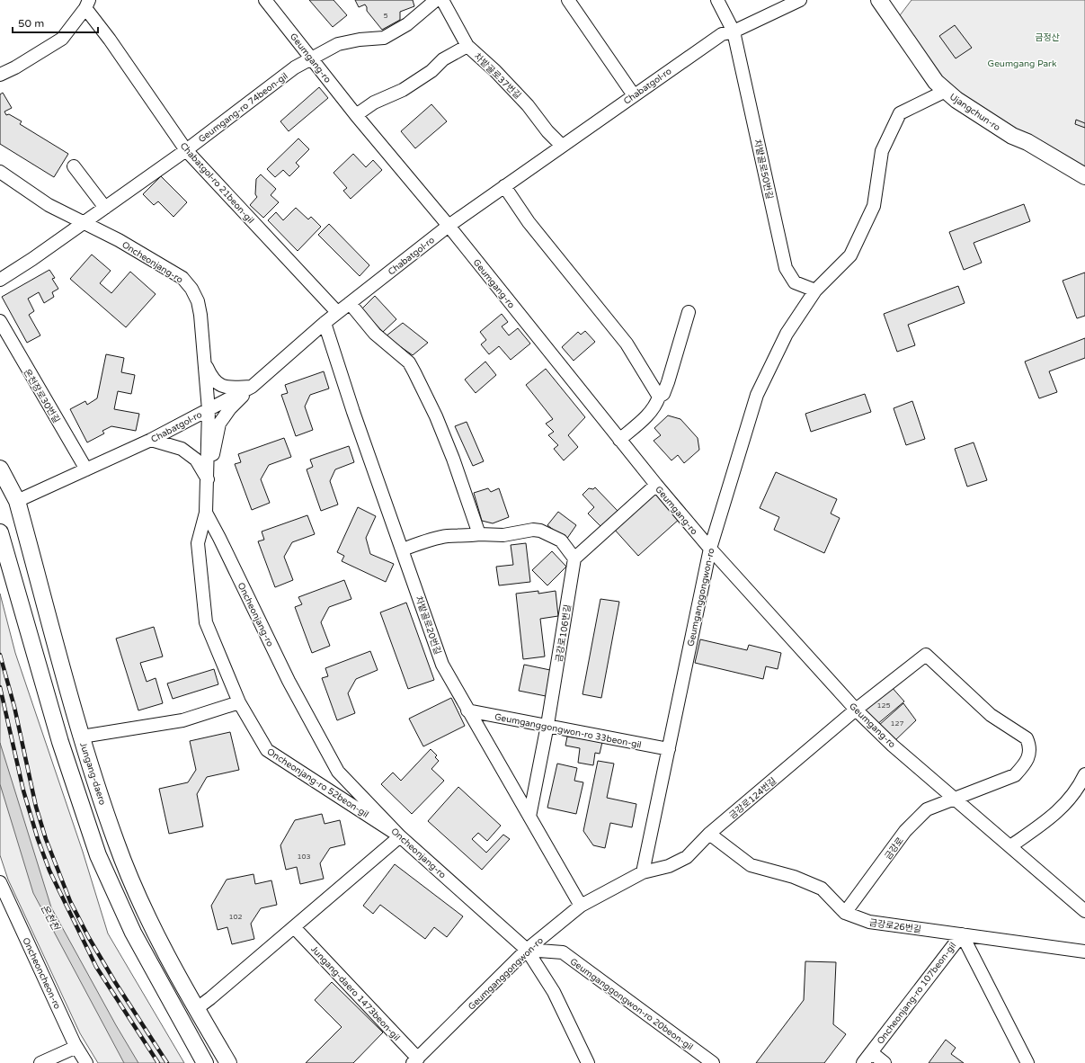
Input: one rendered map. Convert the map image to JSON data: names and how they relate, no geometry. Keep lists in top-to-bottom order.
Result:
{
  "streets": {
    "main road": ["Ujangchun-ro", "Jungang-daero"],
    "street": [
      "Geumgang-ro",
      "차밭골로37번길",
      "Chabatgol-ro",
      "Geumgang-ro 74beon-gil",
      "차밭골로50번길",
      "Chabatgol-ro 21beon-gil",
      "Oncheonjang-ro",
      "온천장로30번길",
      "Geumganggongwon-ro",
      "차밭골로20번길",
      "금강로106번길",
      "Geumganggongwon-ro 33beon-gil",
      "Oncheonjang-ro 52beon-gil",
      "금강로124번길",
      "금강로",
      "금강로26번길",
      "Oncheoncheon-ro",
      "Jungang-daero 1473beon-gil",
      "Oncheonjang-ro 107beon-gil",
      "Geumganggongwon-ro 20beon-gil"
    ]
  },
  "crossings": [
    ["Geumgang-ro", "Chabatgol-ro"],
    ["Geumgang-ro", "Geumgang-ro 74beon-gil"],
    ["Geumgang-ro", "Geumganggongwon-ro"],
    ["Geumgang-ro", "금강로124번길"],
    ["Geumgang-ro", "금강로"],
    ["차밭골로37번길", "Chabatgol-ro"],
    ["Chabatgol-ro", "차밭골로50번길"],
    ["Chabatgol-ro", "Chabatgol-ro 21beon-gil"],
    ["Chabatgol-ro", "Oncheonjang-ro"],
    ["Chabatgol-ro", "온천장로30번길"],
    ["Chabatgol-ro", "차밭골로20번길"],
    ["Chabatgol-ro", "Jungang-daero"],
    ["Geumgang-ro 74beon-gil", "Chabatgol-ro 21beon-gil"],
    ["Geumgang-ro 74beon-gil", "Oncheonjang-ro"],
    ["Ujangchun-ro", "Geumganggongwon-ro"],
    ["차밭골로50번길", "Geumganggongwon-ro"],
    ["Oncheonjang-ro", "Geumganggongwon-ro"],
    ["Oncheonjang-ro", "Oncheonjang-ro 52beon-gil"],
    ["Oncheonjang-ro", "Geumganggongwon-ro 20beon-gil"],
    ["Geumganggongwon-ro", "차밭골로20번길"],
    ["Geumganggongwon-ro", "Geumganggongwon-ro 33beon-gil"],
    ["Geumganggongwon-ro", "금강로124번길"],
    ["Geumganggongwon-ro", "Jungang-daero 1473beon-gil"],
    ["Geumganggongwon-ro", "Geumganggongwon-ro 20beon-gil"],
    ["차밭골로20번길", "금강로106번길"],
    ["차밭골로20번길", "Geumganggongwon-ro 33beon-gil"],
    ["금강로106번길", "Geumganggongwon-ro 33beon-gil"],
    ["금강로124번길", "금강로"],
    ["금강로124번길", "금강로26번길"],
    ["금강로", "금강로26번길"],
    ["금강로26번길", "Oncheonjang-ro 107beon-gil"]
  ],
  "water": ["온천천"],
  "parks": ["금정산", "Geumgang Park"],
  "house_numbers": [
    "5",
    "125",
    "127",
    "103",
    "102"
  ],
  "scale_bar": "50 m"
}
